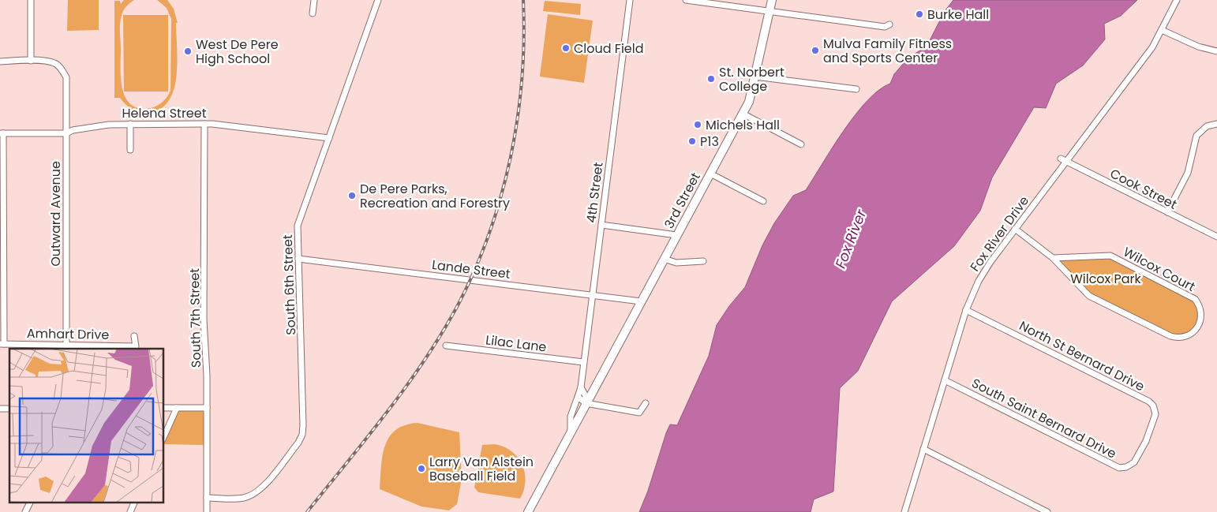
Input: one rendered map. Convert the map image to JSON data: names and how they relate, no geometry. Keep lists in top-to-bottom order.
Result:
{
  "streets": {
    "main road": ["3rd Street"],
    "street": [
      "Helena Street",
      "Cook Street",
      "4th Street",
      "Outward Avenue",
      "Fox River Drive",
      "Lande Street",
      "Wilcox Court",
      "South 6th Street",
      "South 7th Street",
      "Amhart Drive",
      "Lilac Lane",
      "North St Bernard Drive",
      "South Saint Bernard Drive"
    ]
  },
  "crossings": [
    ["Helena Street", "Outward Avenue"],
    ["Helena Street", "South 6th Street"],
    ["Helena Street", "South 7th Street"],
    ["Cook Street", "Fox River Drive"],
    ["4th Street", "3rd Street"],
    ["4th Street", "Lande Street"],
    ["4th Street", "Lilac Lane"],
    ["3rd Street", "Lande Street"],
    ["Outward Avenue", "Amhart Drive"],
    ["Fox River Drive", "Wilcox Court"],
    ["Fox River Drive", "North St Bernard Drive"],
    ["Fox River Drive", "South Saint Bernard Drive"],
    ["Lande Street", "South 6th Street"],
    ["South 6th Street", "South 7th Street"],
    ["North St Bernard Drive", "South Saint Bernard Drive"]
  ],
  "water": ["Fox River"],
  "parks": ["Wilcox Park"],
  "places": [
    "Burke Hall",
    "Cloud Field",
    "Mulva Family Fitness and Sports Center",
    "West De Pere High School",
    "St. Norbert College",
    "Michels Hall",
    "P13",
    "De Pere Parks, Recreation and Forestry",
    "Larry Van Alstein Baseball Field"
  ]
}
